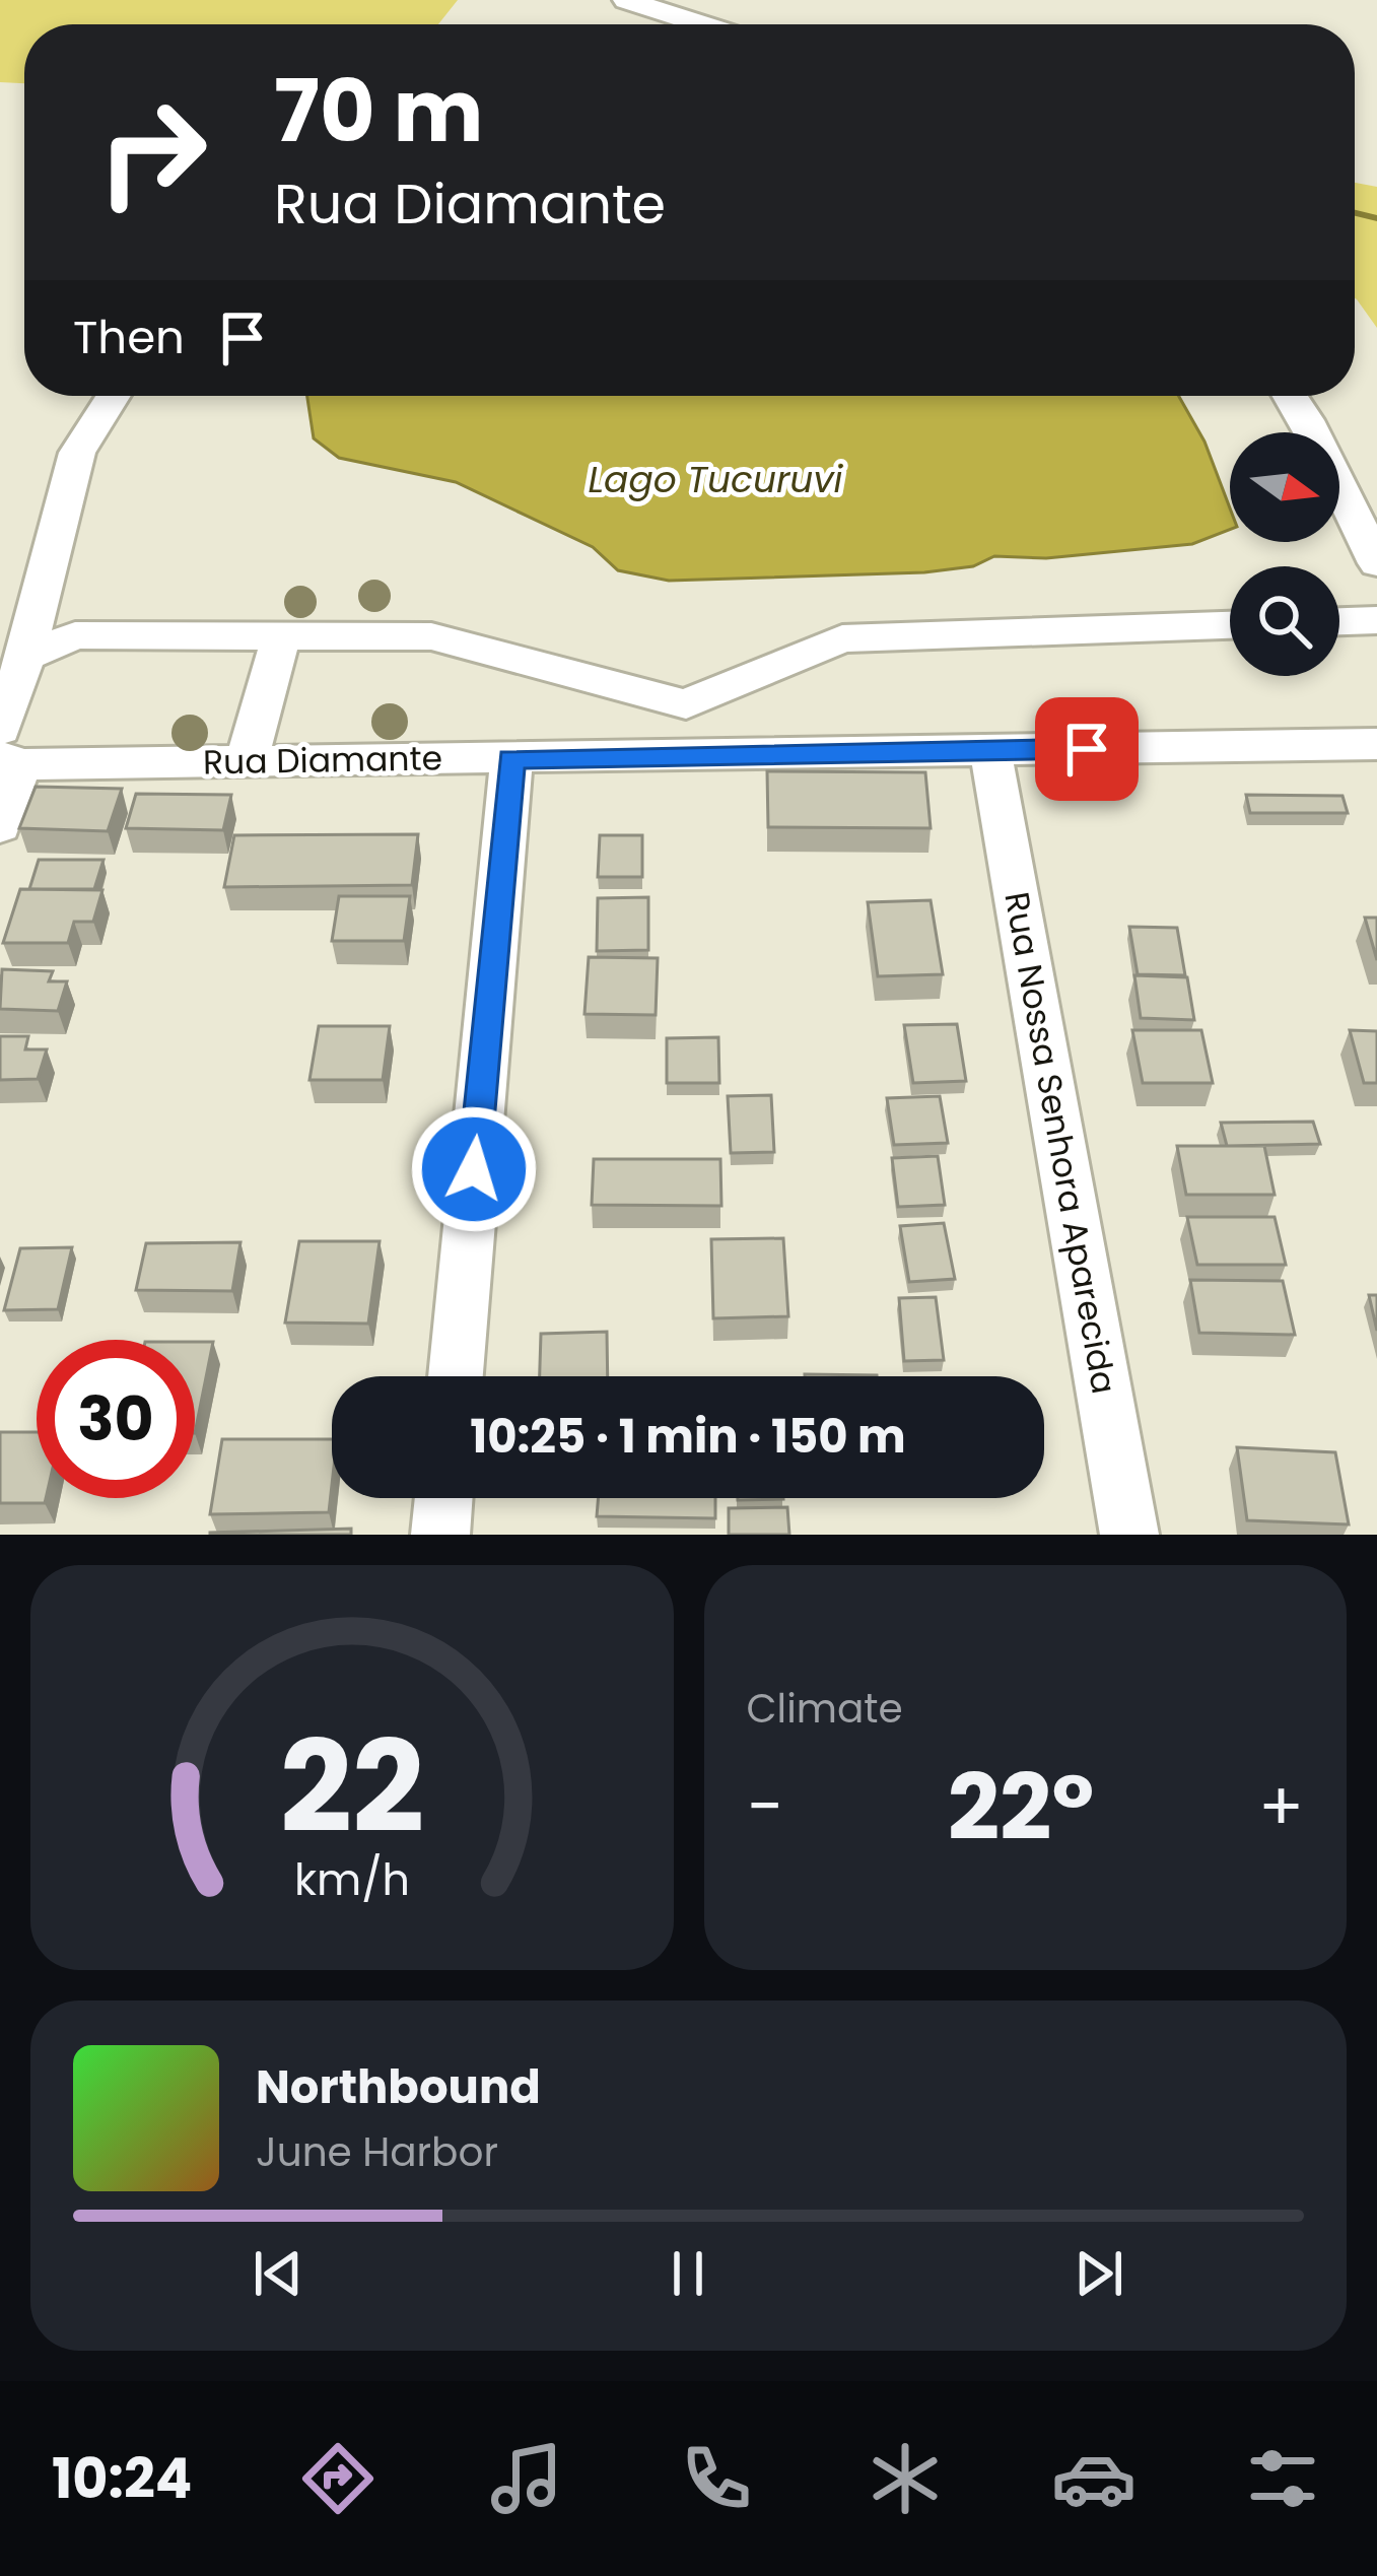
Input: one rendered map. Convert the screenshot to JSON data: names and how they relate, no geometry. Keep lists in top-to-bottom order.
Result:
{
  "streets": {
    "street": ["Rua Diamante", "Rua Nossa Senhora Aparecida"]
  },
  "crossings": [
    ["Rua Diamante", "Rua Nossa Senhora Aparecida"]
  ],
  "water": ["Lago Tucuruvi"],
  "north": "right",
  "page": {
    "turn": ["70 m", "Rua Diamante"],
    "then": "Then",
    "limit": "30",
    "trip": "10:25 · 1 min · 150 m",
    "tile": "Climate",
    "heat": ["−", "22°", "+"],
    "song": ["Northbound", "June Harbor"],
    "tabs": "10:24",
    "gauge": ["22", "km/h"]
  }
}
